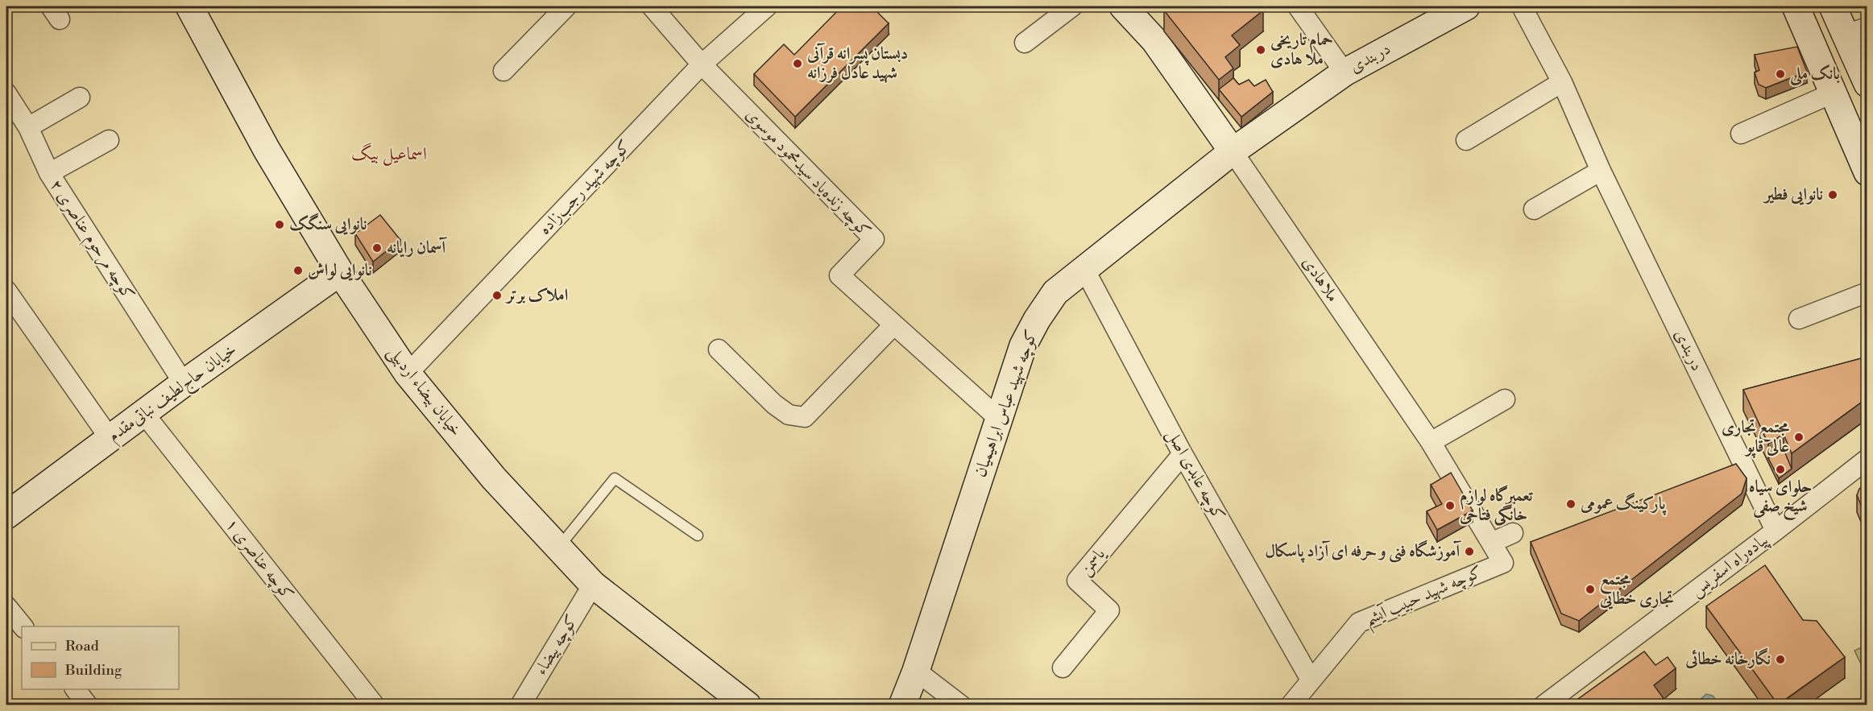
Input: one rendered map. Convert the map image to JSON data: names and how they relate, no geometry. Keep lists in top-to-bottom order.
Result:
{
  "streets": {
    "street": [
      "دربندی",
      "کوچه زنده‌یاد سیدمحمود موسوی",
      "کوچه شهید رجب‌زاده",
      "کوچه مرحوم عناصری ۲",
      "ملاهادی",
      "خیابان بیضاء اردبیلی",
      "خیابان حاج‌لطیف نباتی‌مقدم",
      "کوچه شهید عباس ابراهیمیان",
      "کوچه عابدی اصل",
      "کوچه عناصری ۱",
      "یاسمن",
      "پیاده‌راه اسفریس",
      "کوچه شهید حبیب آیشم",
      "کوچه بیضاء"
    ]
  },
  "crossings": [
    ["دربندی", "ملاهادی"],
    ["دربندی", "کوچه شهید عباس ابراهیمیان"],
    ["دربندی", "پیاده‌راه اسفریس"],
    ["کوچه زنده‌یاد سیدمحمود موسوی", "کوچه شهید رجب‌زاده"],
    ["کوچه زنده‌یاد سیدمحمود موسوی", "کوچه شهید عباس ابراهیمیان"],
    ["کوچه شهید رجب‌زاده", "خیابان بیضاء اردبیلی"],
    ["کوچه مرحوم عناصری ۲", "خیابان حاج‌لطیف نباتی‌مقدم"],
    ["ملاهادی", "کوچه شهید عباس ابراهیمیان"],
    ["ملاهادی", "کوچه شهید حبیب آیشم"],
    ["خیابان بیضاء اردبیلی", "خیابان حاج‌لطیف نباتی‌مقدم"],
    ["خیابان بیضاء اردبیلی", "کوچه بیضاء"],
    ["خیابان حاج‌لطیف نباتی‌مقدم", "کوچه عناصری ۱"],
    ["کوچه شهید عباس ابراهیمیان", "کوچه عابدی اصل"],
    ["کوچه عابدی اصل", "یاسمن"],
    ["کوچه عابدی اصل", "کوچه شهید حبیب آیشم"]
  ],
  "districts": ["اسماعیل بیگ"],
  "places": [
    "حمام تاریخی ملا هادی",
    "دبستان پسرانه قرآنی شهید عادل فرزانه",
    "بانک ملی",
    "نانوایی فطیر",
    "نانوایی سنگک",
    "آسمان رایانه",
    "نانوایی لواش",
    "املاک برتر",
    "مجتمع تجاری عالی قاپو",
    "حلوای سیاه شیخ صفی",
    "پارکینگ عمومی",
    "تعمیرگاه لوازم خانگی فتاحی",
    "آموزشگاه فنی و حرفه ای آزاد پاسکال",
    "مجتمع تجاری خطایی",
    "نگارخانه خطائی"
  ],
  "legend": ["Road", "Building"]
}
